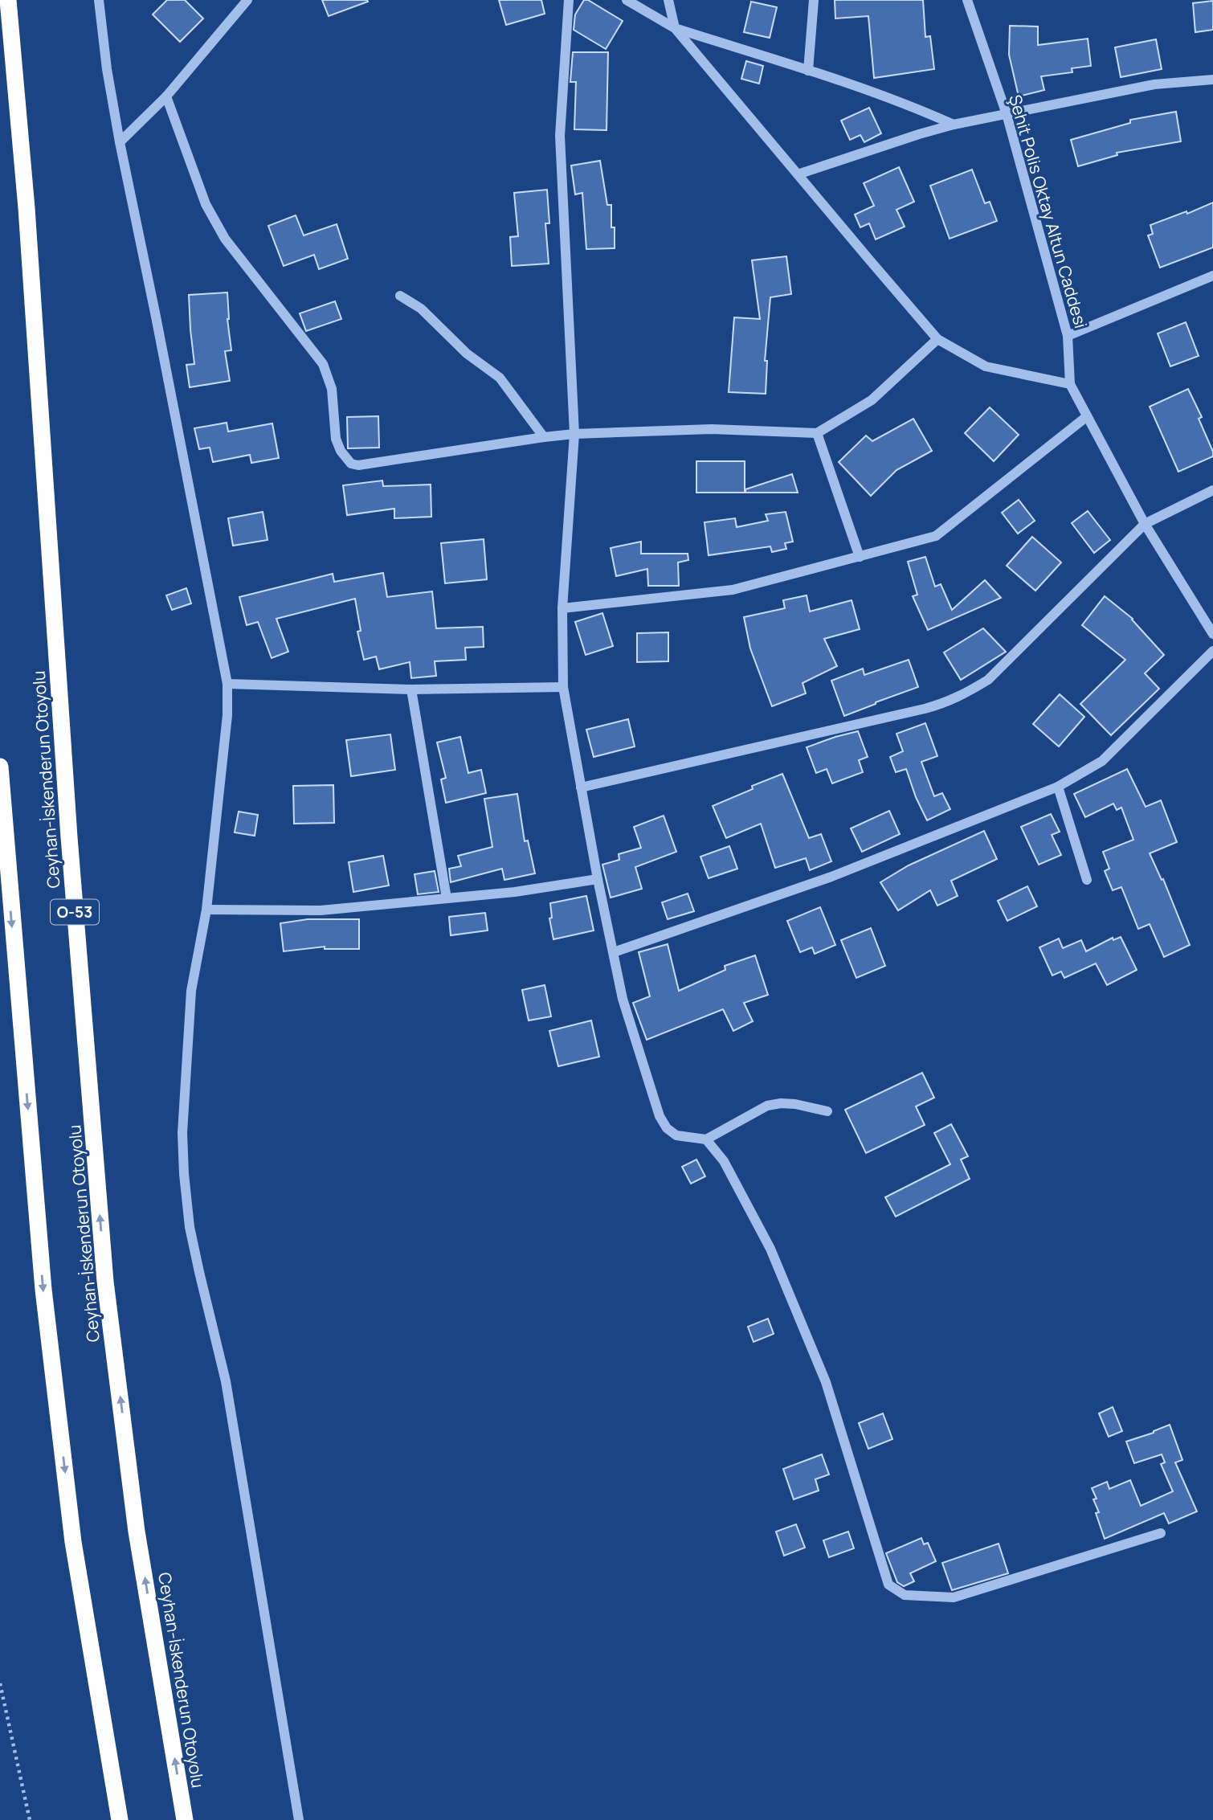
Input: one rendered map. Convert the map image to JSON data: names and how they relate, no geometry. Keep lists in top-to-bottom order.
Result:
{
  "streets": {
    "highway": ["Ceyhan-İskenderun Otoyolu", "O-53"],
    "street": ["Şehit Polis Oktay Altun Caddesi"]
  }
}
